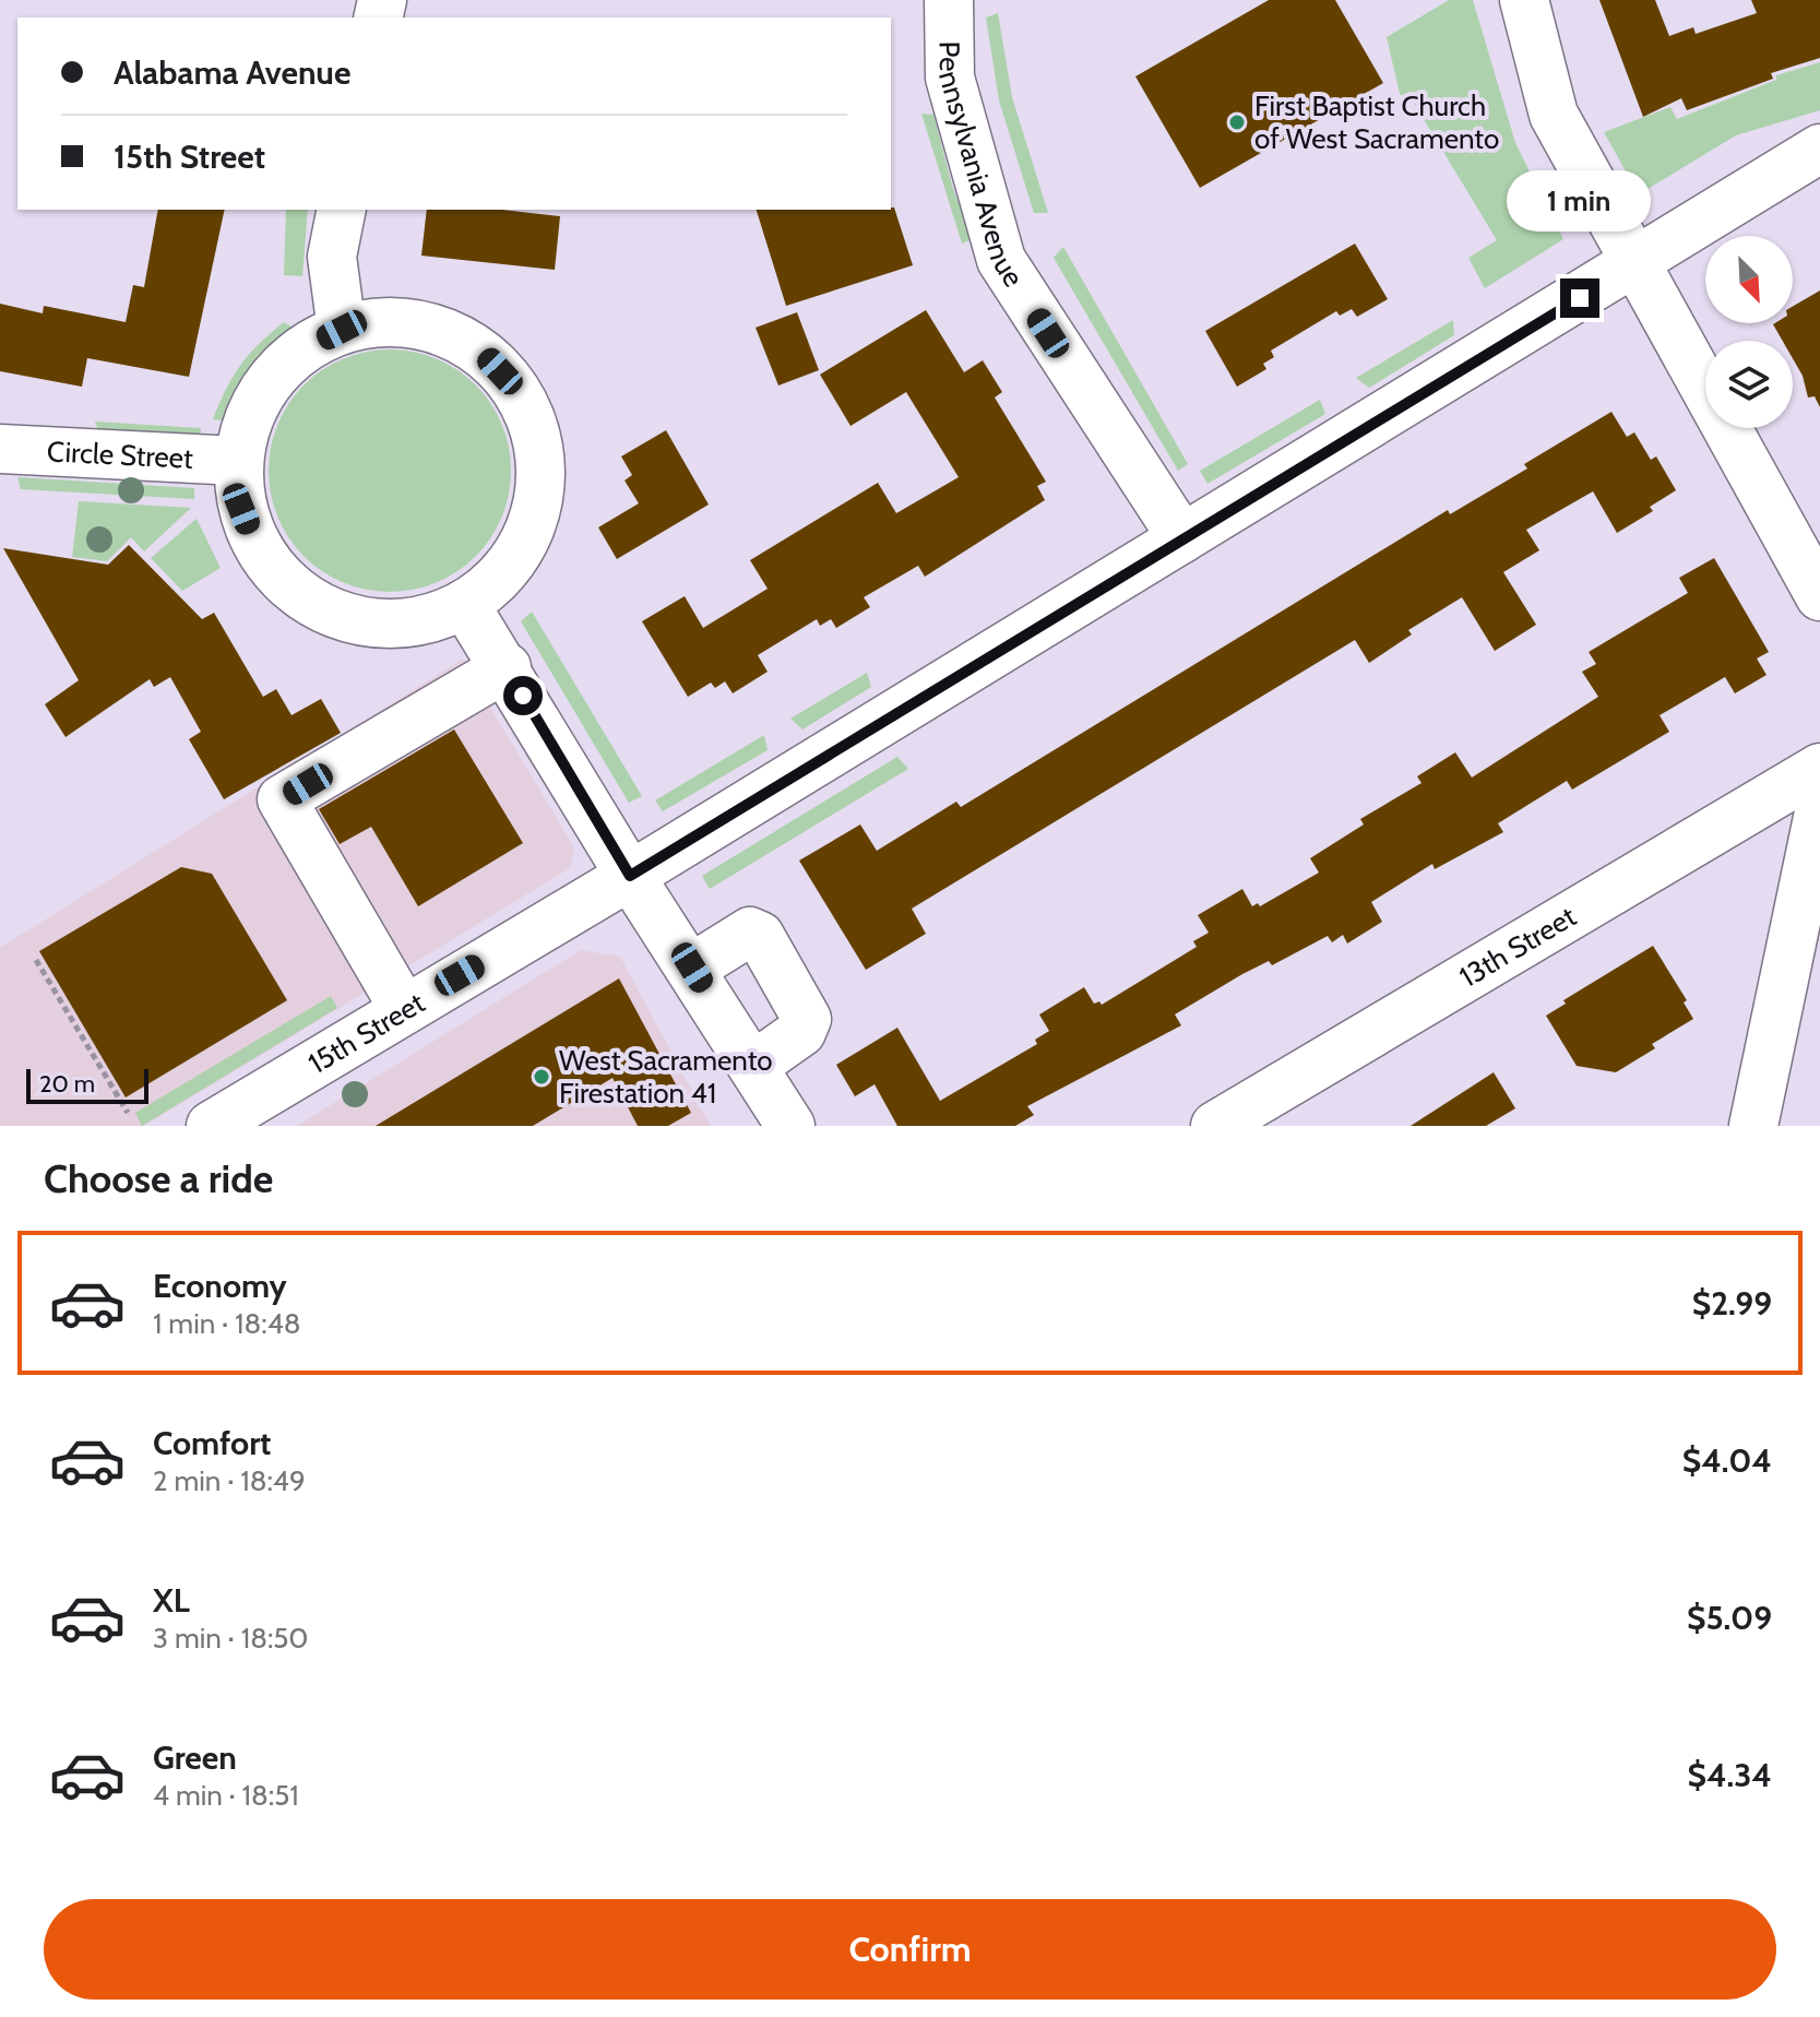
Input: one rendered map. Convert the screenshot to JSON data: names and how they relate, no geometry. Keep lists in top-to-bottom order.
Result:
{
  "streets": {
    "street": [
      "Pennsylvania Avenue",
      "Circle Street",
      "13th Street",
      "15th Street"
    ]
  },
  "crossings": [
    ["Pennsylvania Avenue", "15th Street"]
  ],
  "places": ["First Baptist Church of West Sacramento", "West Sacramento Firestation 41"],
  "scale_bar": "20 m",
  "north": "bottom right",
  "page": {
    "banner": ["Alabama Avenue", "15th Street"],
    "bubble": "1 min",
    "scale": "20 m",
    "heading": "Choose a ride",
    "list": [
      {
        "name": "Economy",
        "note": "1 min · 18:48",
        "value": "$2.99"
      },
      {
        "name": "Comfort",
        "note": "2 min · 18:49",
        "value": "$4.04"
      },
      {
        "name": "XL",
        "note": "3 min · 18:50",
        "value": "$5.09"
      },
      {
        "name": "Green",
        "note": "4 min · 18:51",
        "value": "$4.34"
      }
    ],
    "buttons": "Confirm"
  }
}
